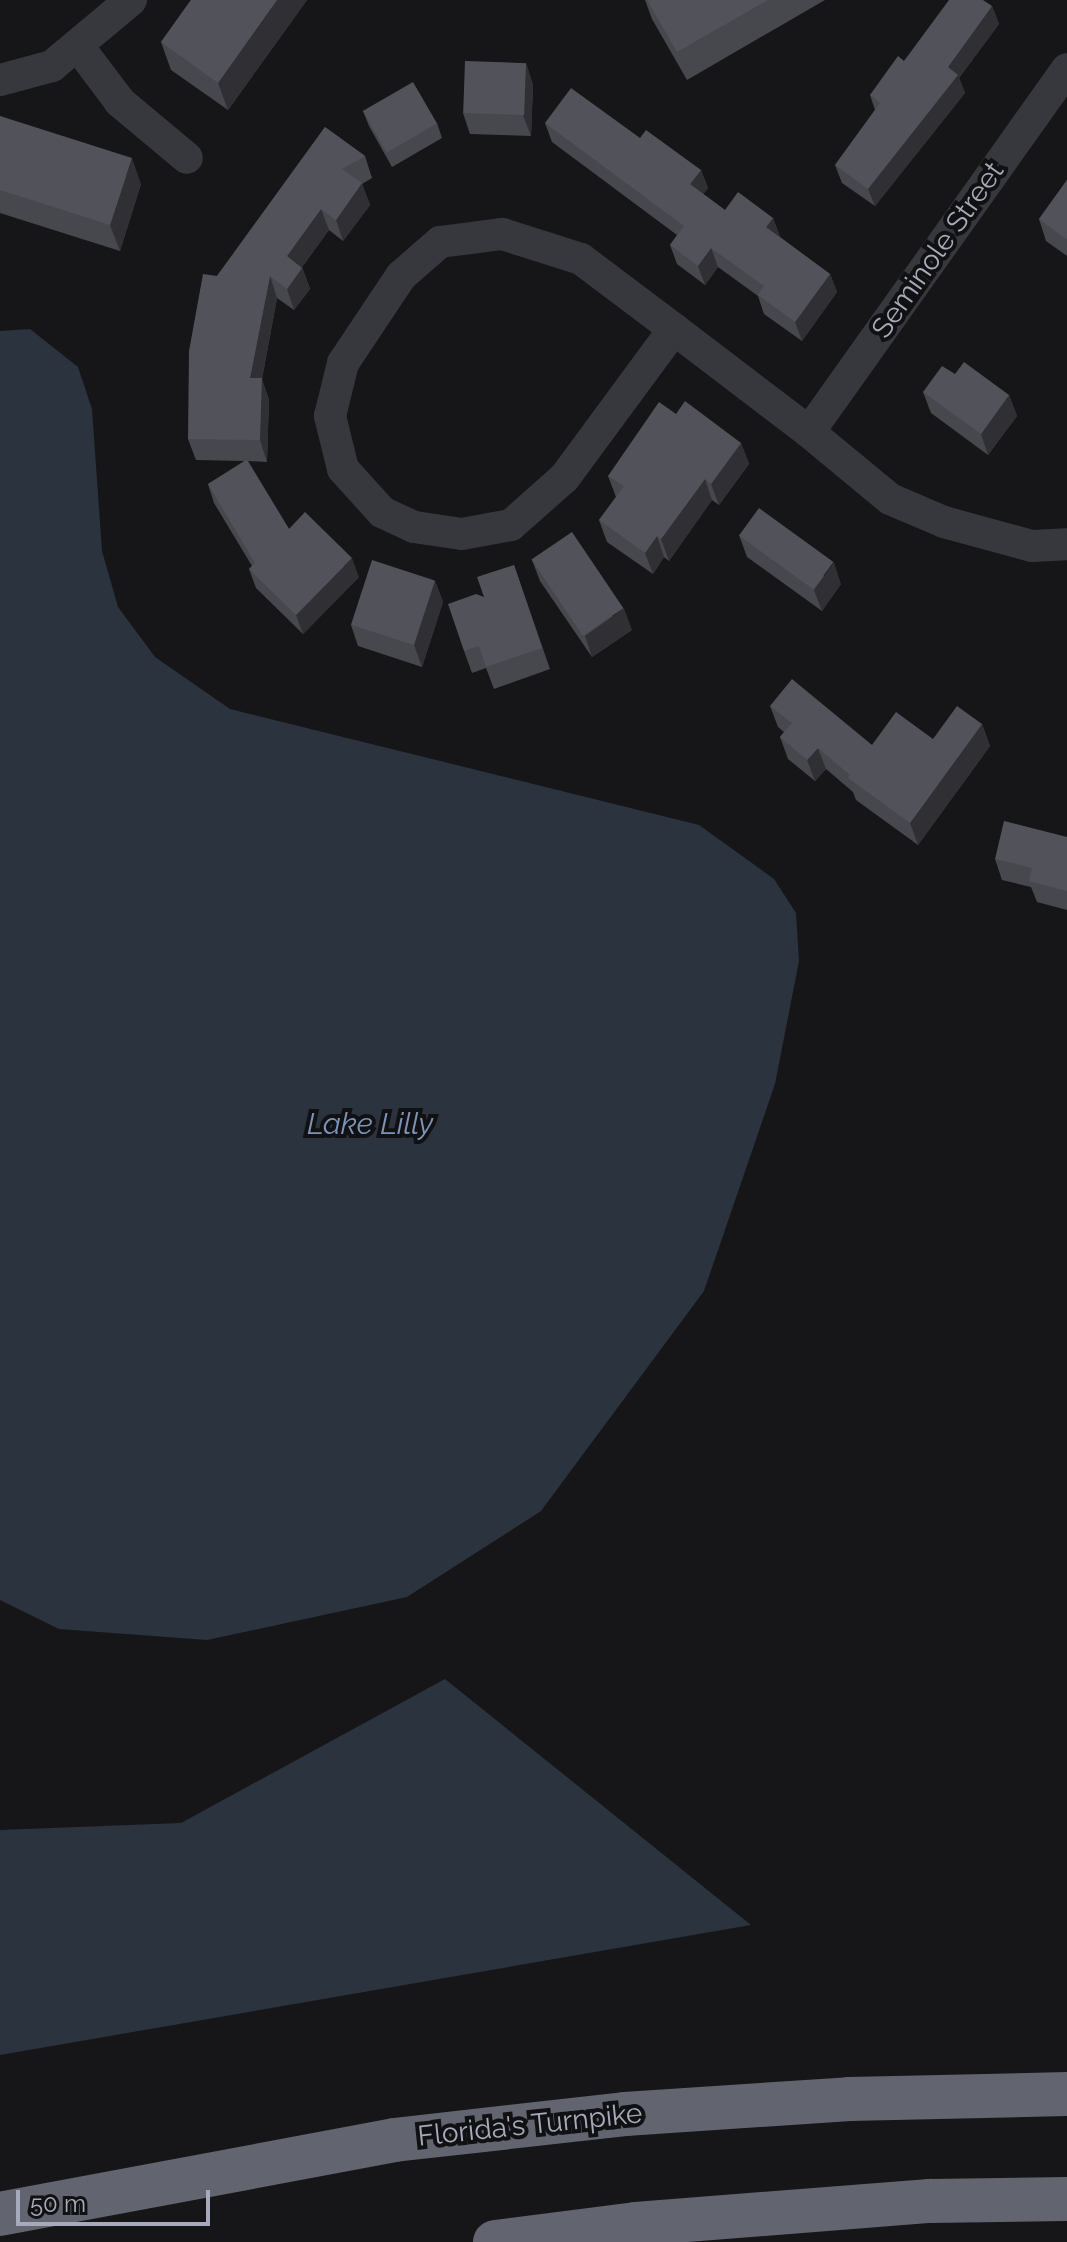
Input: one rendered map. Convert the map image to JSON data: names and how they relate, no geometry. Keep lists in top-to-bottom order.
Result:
{
  "streets": {
    "highway": ["Florida's Turnpike"],
    "street": ["Seminole Street"]
  },
  "water": ["Lake Lilly"],
  "scale_bar": "50 m"
}
